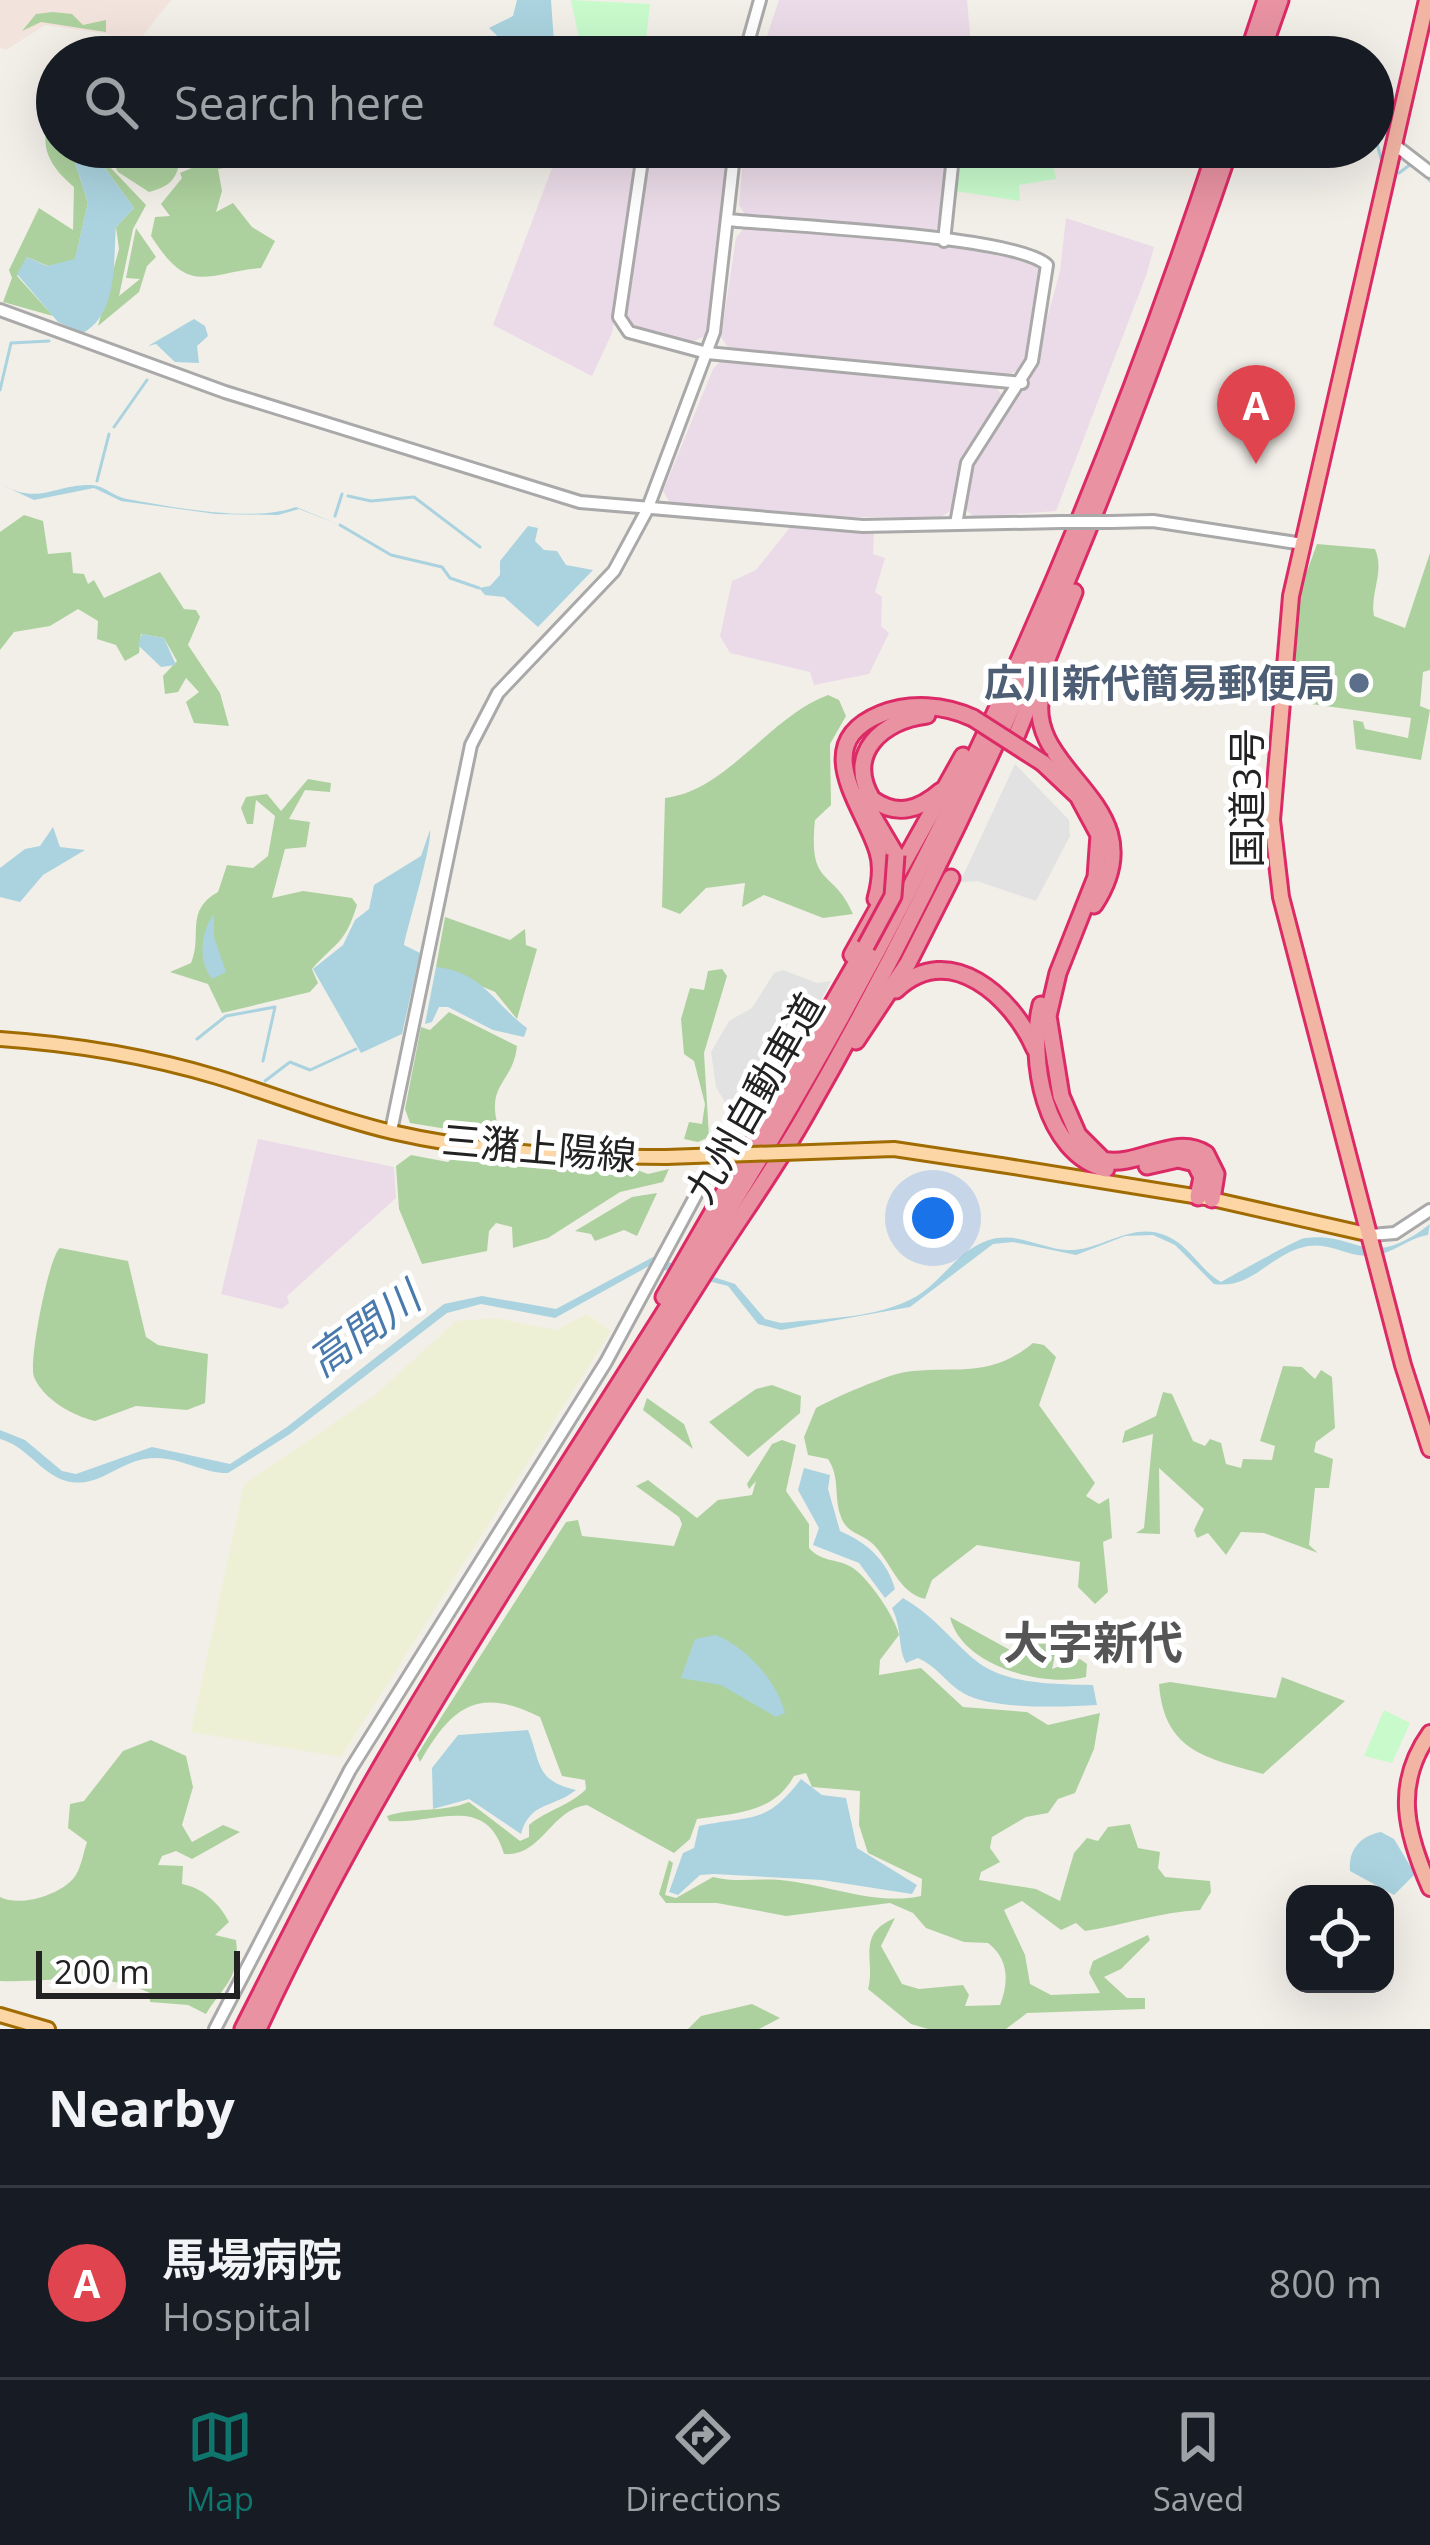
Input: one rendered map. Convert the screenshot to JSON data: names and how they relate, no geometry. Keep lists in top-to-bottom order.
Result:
{
  "streets": {
    "highway": ["国道3号", "九州自動車道"],
    "main road": ["三潴上陽線"]
  },
  "crossings": [
    ["国道3号", "三潴上陽線"]
  ],
  "districts": ["大字新代"],
  "water": ["高間川"],
  "places": ["広川新代簡易郵便局"],
  "scale_bar": "200 m",
  "page": {
    "search": "Search here",
    "pins": "A",
    "scale": "200 m",
    "heading": "Nearby",
    "list": [
      {
        "mark": "A",
        "name": "馬場病院",
        "note": "Hospital",
        "value": "800 m"
      }
    ],
    "nav": ["Map", "Directions", "Saved"]
  }
}
